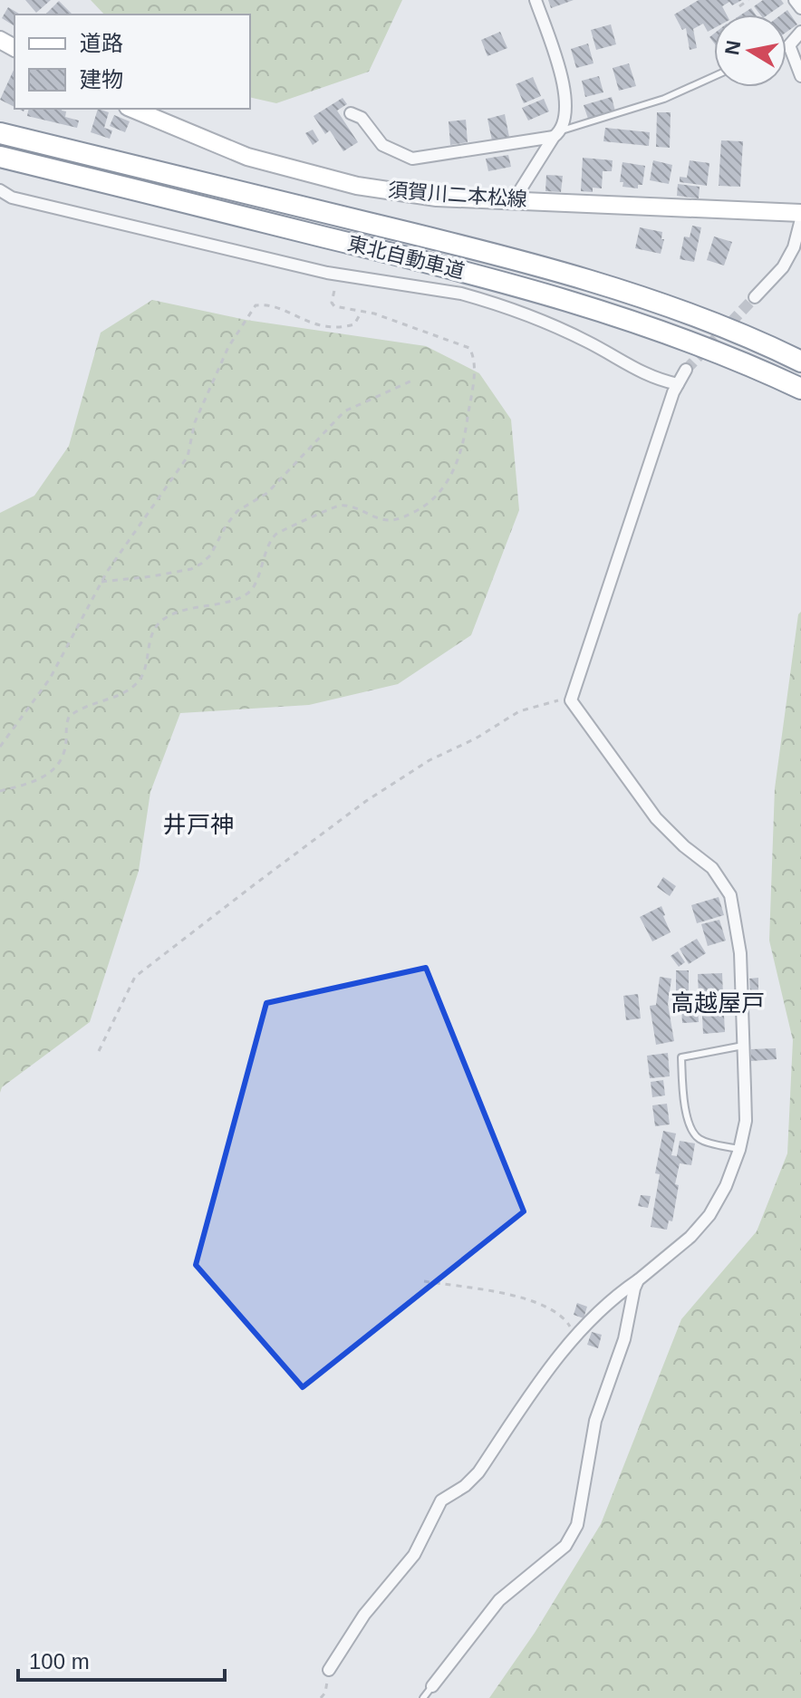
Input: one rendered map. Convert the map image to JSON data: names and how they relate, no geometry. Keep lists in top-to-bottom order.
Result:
{
  "streets": {
    "highway": ["東北自動車道"],
    "main road": ["須賀川二本松線"]
  },
  "districts": ["井戸神", "高越屋戸"],
  "legend": ["道路", "建物"],
  "scale_bar": "100 m",
  "north": "left"
}
